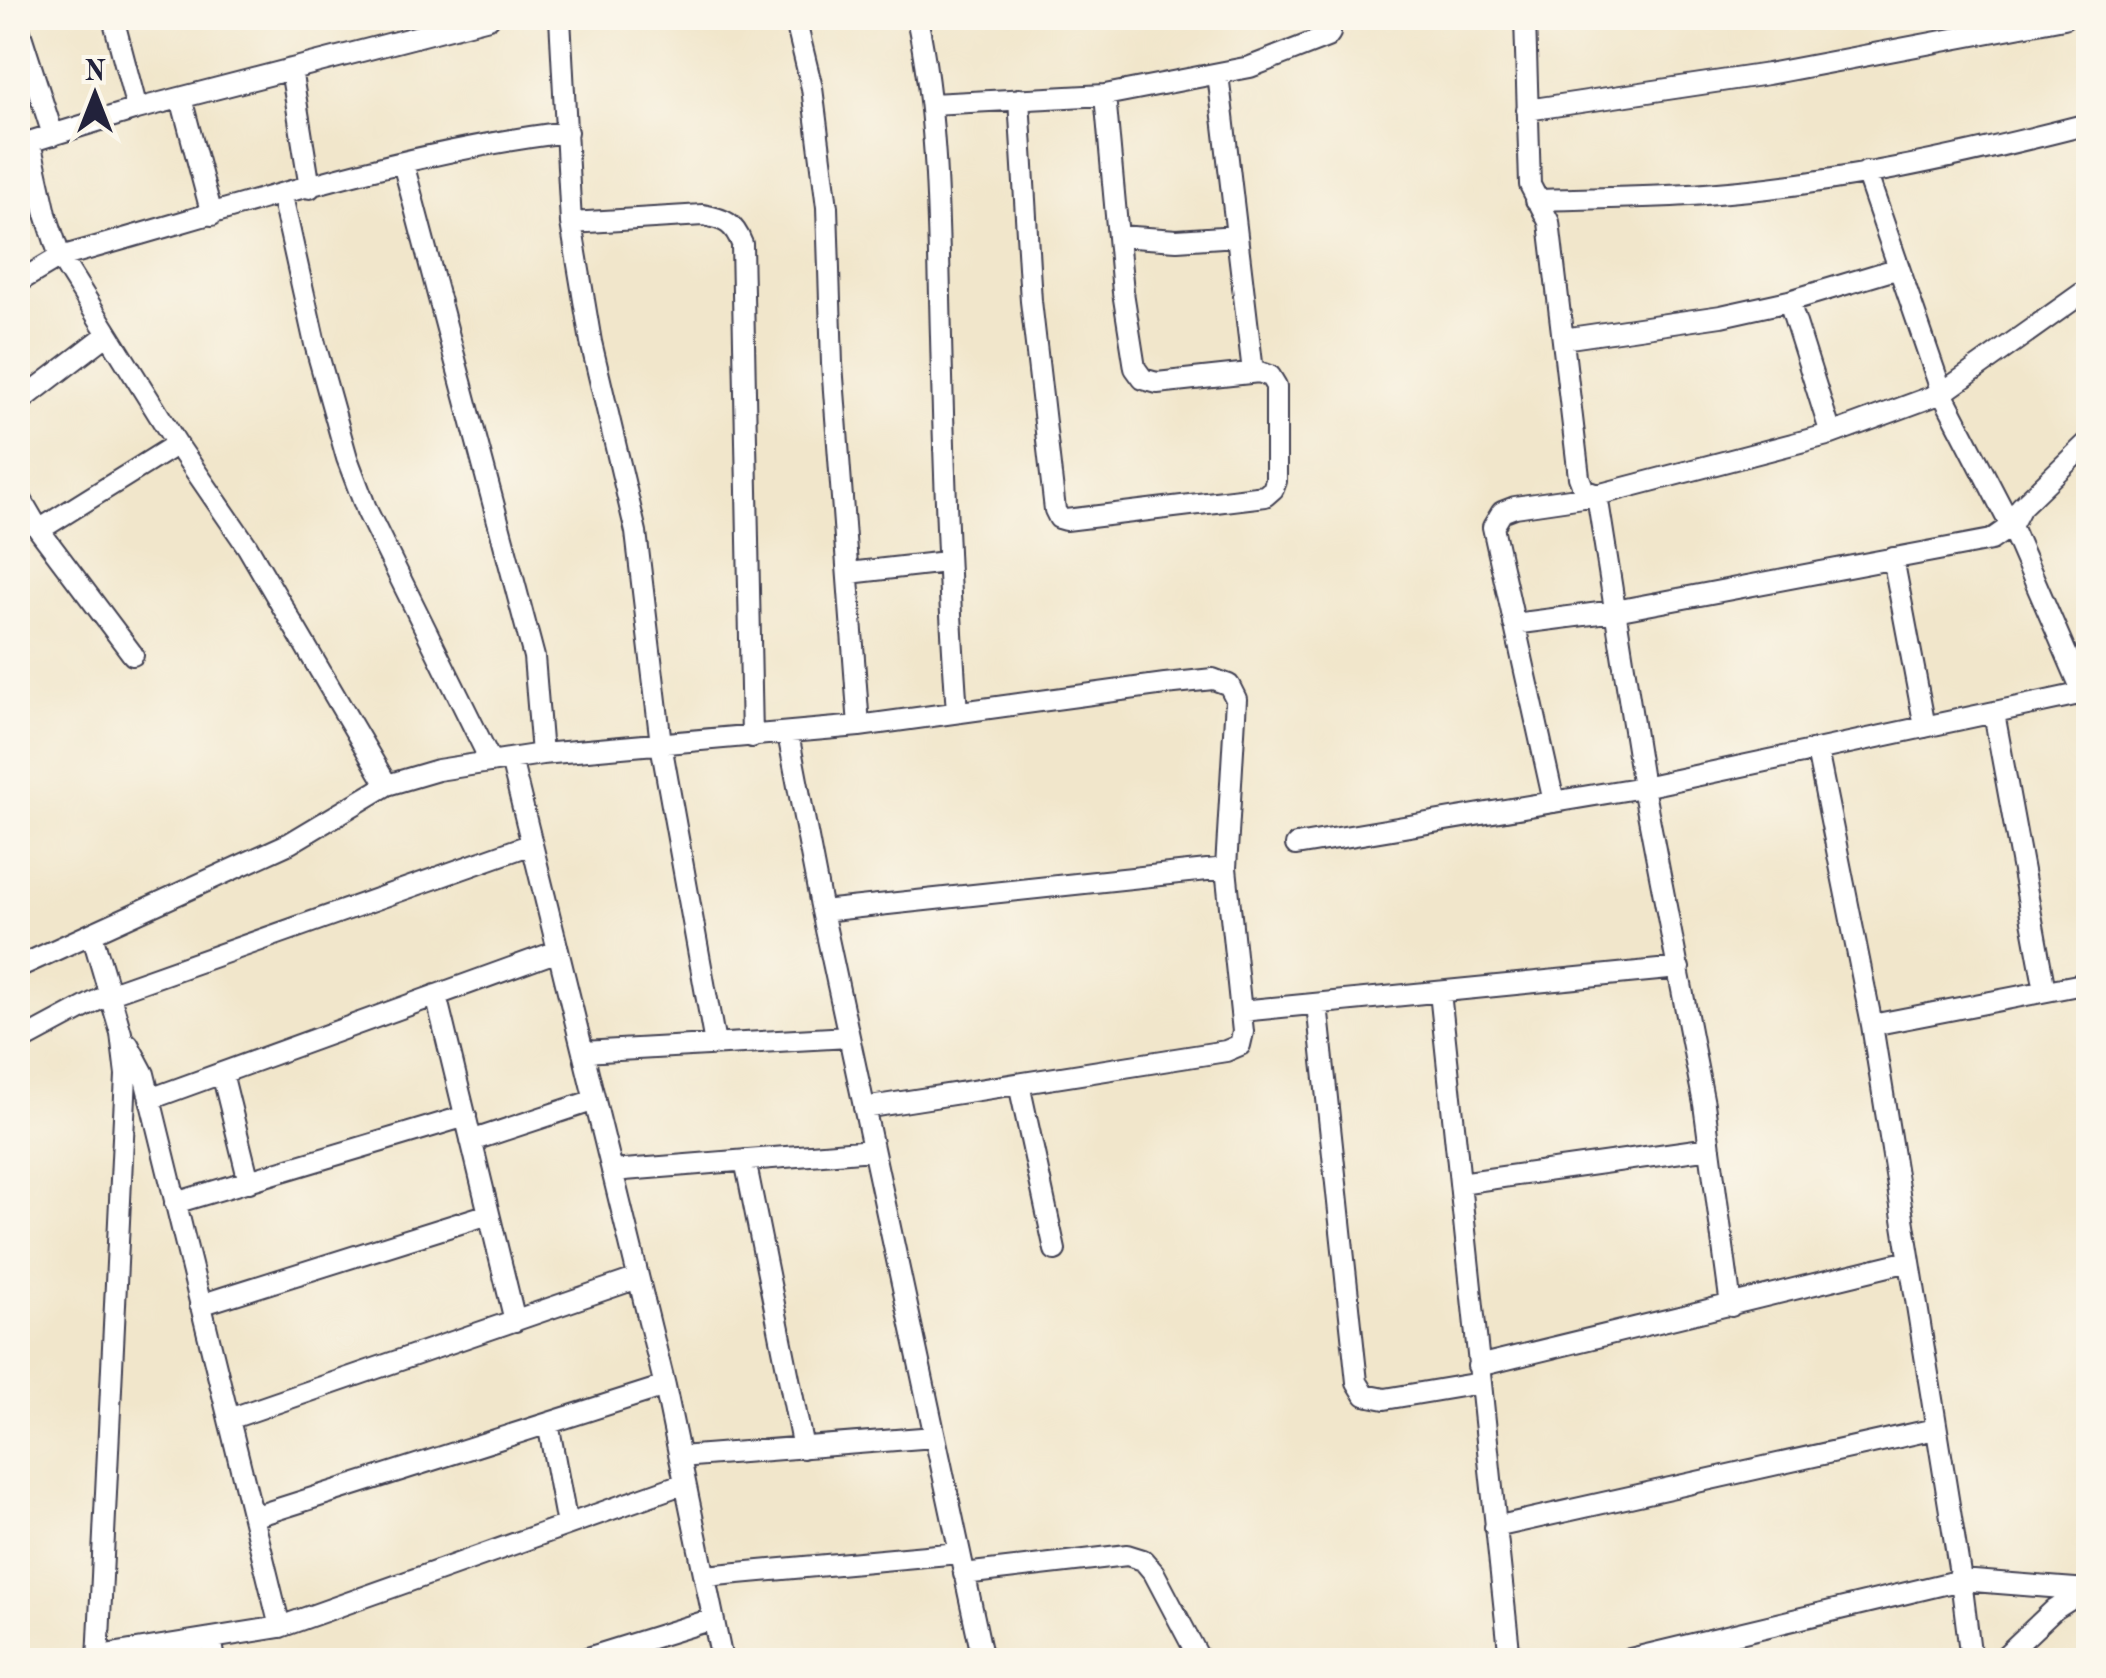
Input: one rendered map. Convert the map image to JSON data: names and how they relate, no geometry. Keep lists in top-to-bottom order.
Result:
{
  "north": "top"
}
